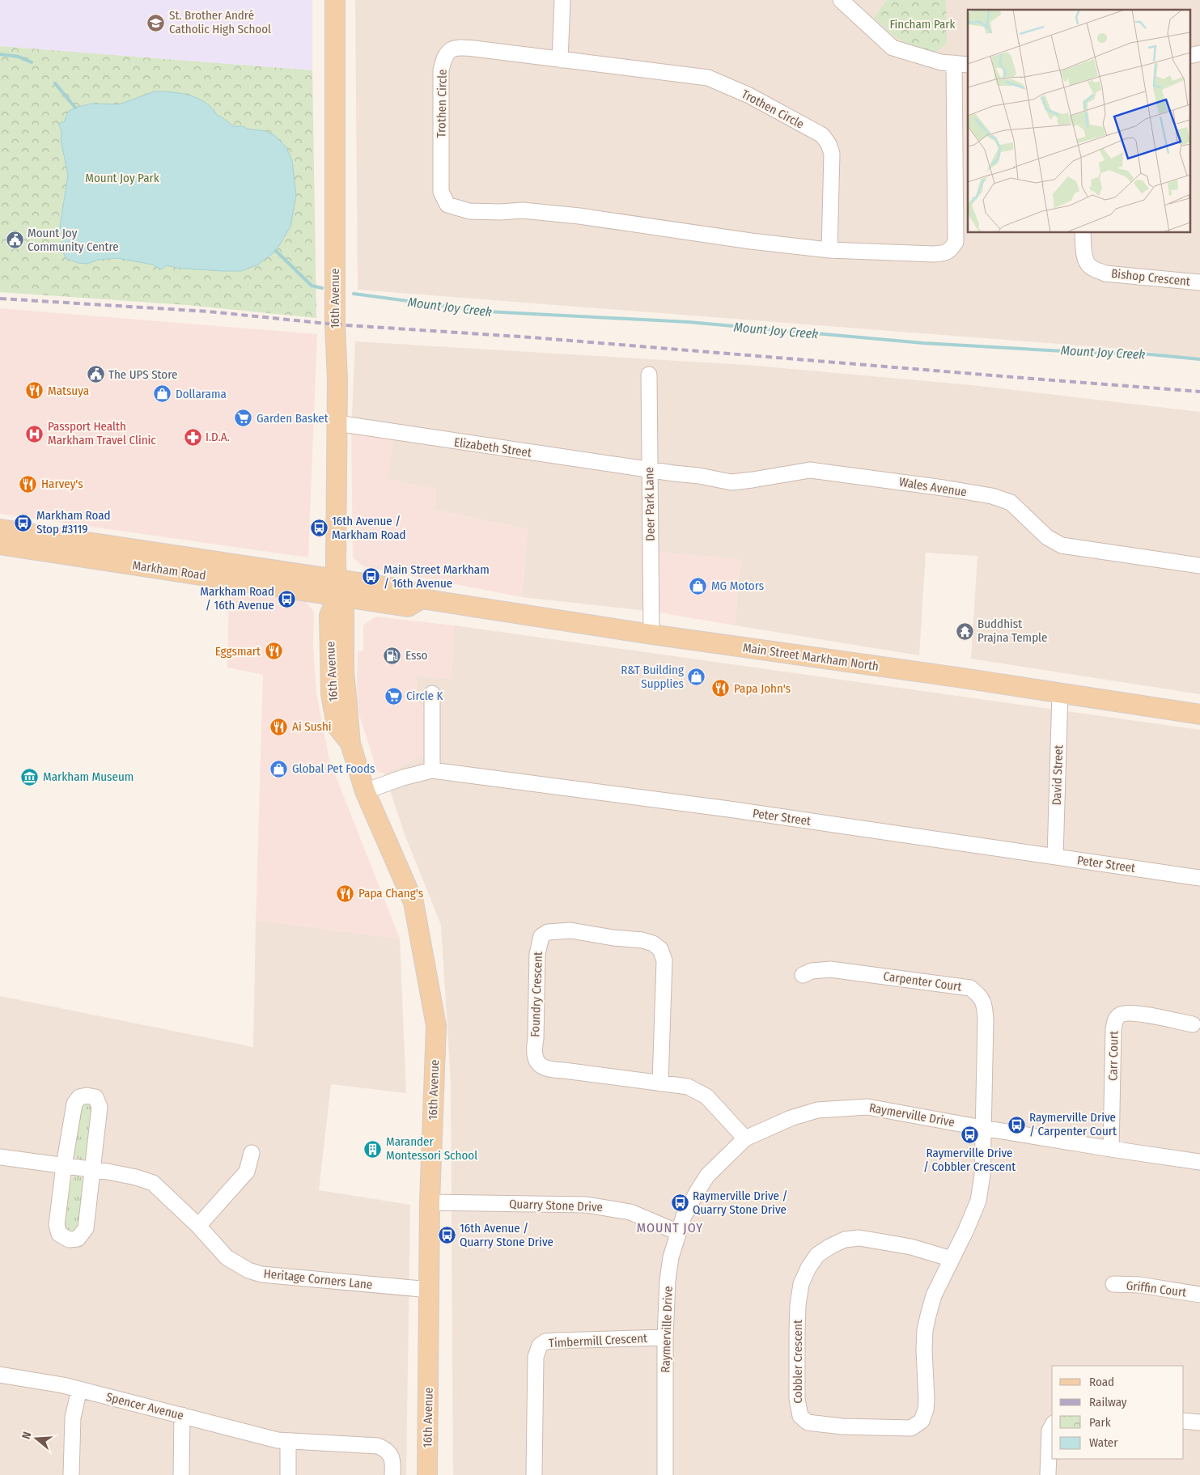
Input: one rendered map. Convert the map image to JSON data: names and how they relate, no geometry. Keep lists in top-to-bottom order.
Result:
{
  "streets": {
    "main road": ["16th Avenue", "Markham Road", "Main Street Markham North"],
    "street": [
      "Trothen Circle",
      "Bishop Crescent",
      "Elizabeth Street",
      "Wales Avenue",
      "Deer Park Lane",
      "David Street",
      "Peter Street",
      "Carpenter Court",
      "Foundry Crescent",
      "Carr Court",
      "Raymerville Drive",
      "Quarry Stone Drive",
      "Heritage Corners Lane",
      "Griffin Court",
      "Timbermill Crescent",
      "Cobbler Crescent",
      "Spencer Avenue"
    ]
  },
  "crossings": [
    ["16th Avenue", "Elizabeth Street"],
    ["16th Avenue", "Markham Road"],
    ["16th Avenue", "Main Street Markham North"],
    ["16th Avenue", "Peter Street"],
    ["16th Avenue", "Quarry Stone Drive"],
    ["16th Avenue", "Heritage Corners Lane"],
    ["Elizabeth Street", "Wales Avenue"],
    ["Elizabeth Street", "Deer Park Lane"],
    ["Wales Avenue", "Deer Park Lane"],
    ["Deer Park Lane", "Main Street Markham North"],
    ["Markham Road", "Main Street Markham North"],
    ["Main Street Markham North", "David Street"],
    ["David Street", "Peter Street"],
    ["Carpenter Court", "Raymerville Drive"],
    ["Carpenter Court", "Cobbler Crescent"],
    ["Foundry Crescent", "Raymerville Drive"],
    ["Carr Court", "Raymerville Drive"],
    ["Raymerville Drive", "Quarry Stone Drive"],
    ["Raymerville Drive", "Timbermill Crescent"],
    ["Raymerville Drive", "Cobbler Crescent"]
  ],
  "districts": ["MOUNT JOY"],
  "water": ["Mount Joy Creek"],
  "parks": ["Fincham Park", "Mount Joy Park"],
  "places": {
    "school or university": ["St. Brother André Catholic High School"],
    "public building": ["Mount Joy Community Centre", "The UPS Store"],
    "restaurant": [
      "Matsuya",
      "Harvey's",
      "Eggsmart",
      "Papa John's",
      "Ai Sushi",
      "Papa Chang's"
    ],
    "shop": [
      "Dollarama",
      "MG Motors",
      "R&T Building Supplies",
      "Global Pet Foods"
    ],
    "supermarket": ["Garden Basket", "Circle K"],
    "hospital": ["Passport Health Markham Travel Clinic"],
    "pharmacy": ["I.D.A."],
    "bus stop": [
      "Markham Road Stop #3119",
      "16th Avenue / Markham Road",
      "Main Street Markham / 16th Avenue",
      "Markham Road / 16th Avenue",
      "Raymerville Drive / Carpenter Court",
      "Raymerville Drive / Cobbler Crescent",
      "Raymerville Drive / Quarry Stone Drive",
      "16th Avenue / Quarry Stone Drive"
    ],
    "temple": ["Buddhist Prajna Temple"],
    "fuel station": ["Esso"],
    "museum": ["Markham Museum"],
    "building": ["Marander Montessori School"]
  },
  "legend": [
    "Road",
    "Railway",
    "Park",
    "Water"
  ],
  "north": "left"
}
